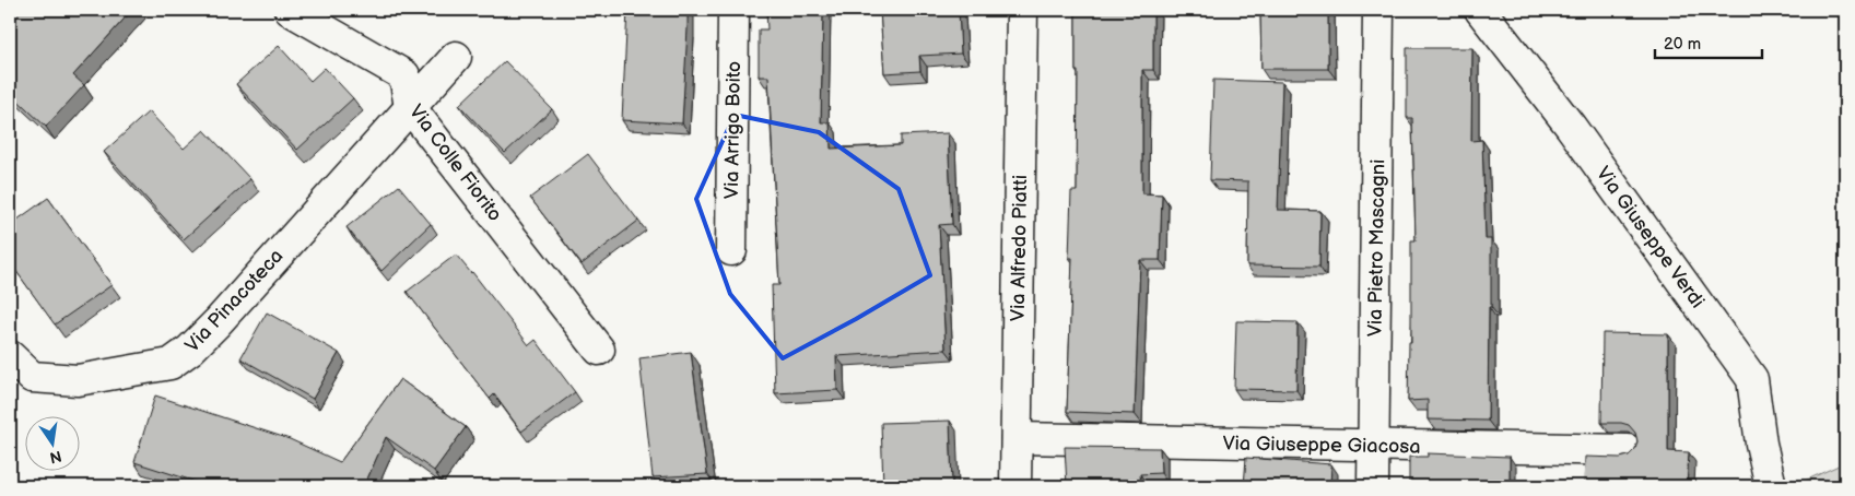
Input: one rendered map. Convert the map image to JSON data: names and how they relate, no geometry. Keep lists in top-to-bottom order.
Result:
{
  "streets": {
    "street": [
      "Via Arrigo Boito",
      "Via Colle Fiorito",
      "Via Giuseppe Verdi",
      "Via Alfredo Piatti",
      "Via Pietro Mascagni",
      "Via Pinacoteca",
      "Via Giuseppe Giacosa"
    ]
  },
  "crossings": [
    ["Via Colle Fiorito", "Via Pinacoteca"],
    ["Via Alfredo Piatti", "Via Giuseppe Giacosa"],
    ["Via Pietro Mascagni", "Via Giuseppe Giacosa"]
  ],
  "scale_bar": "20 m",
  "north": "bottom"
}
